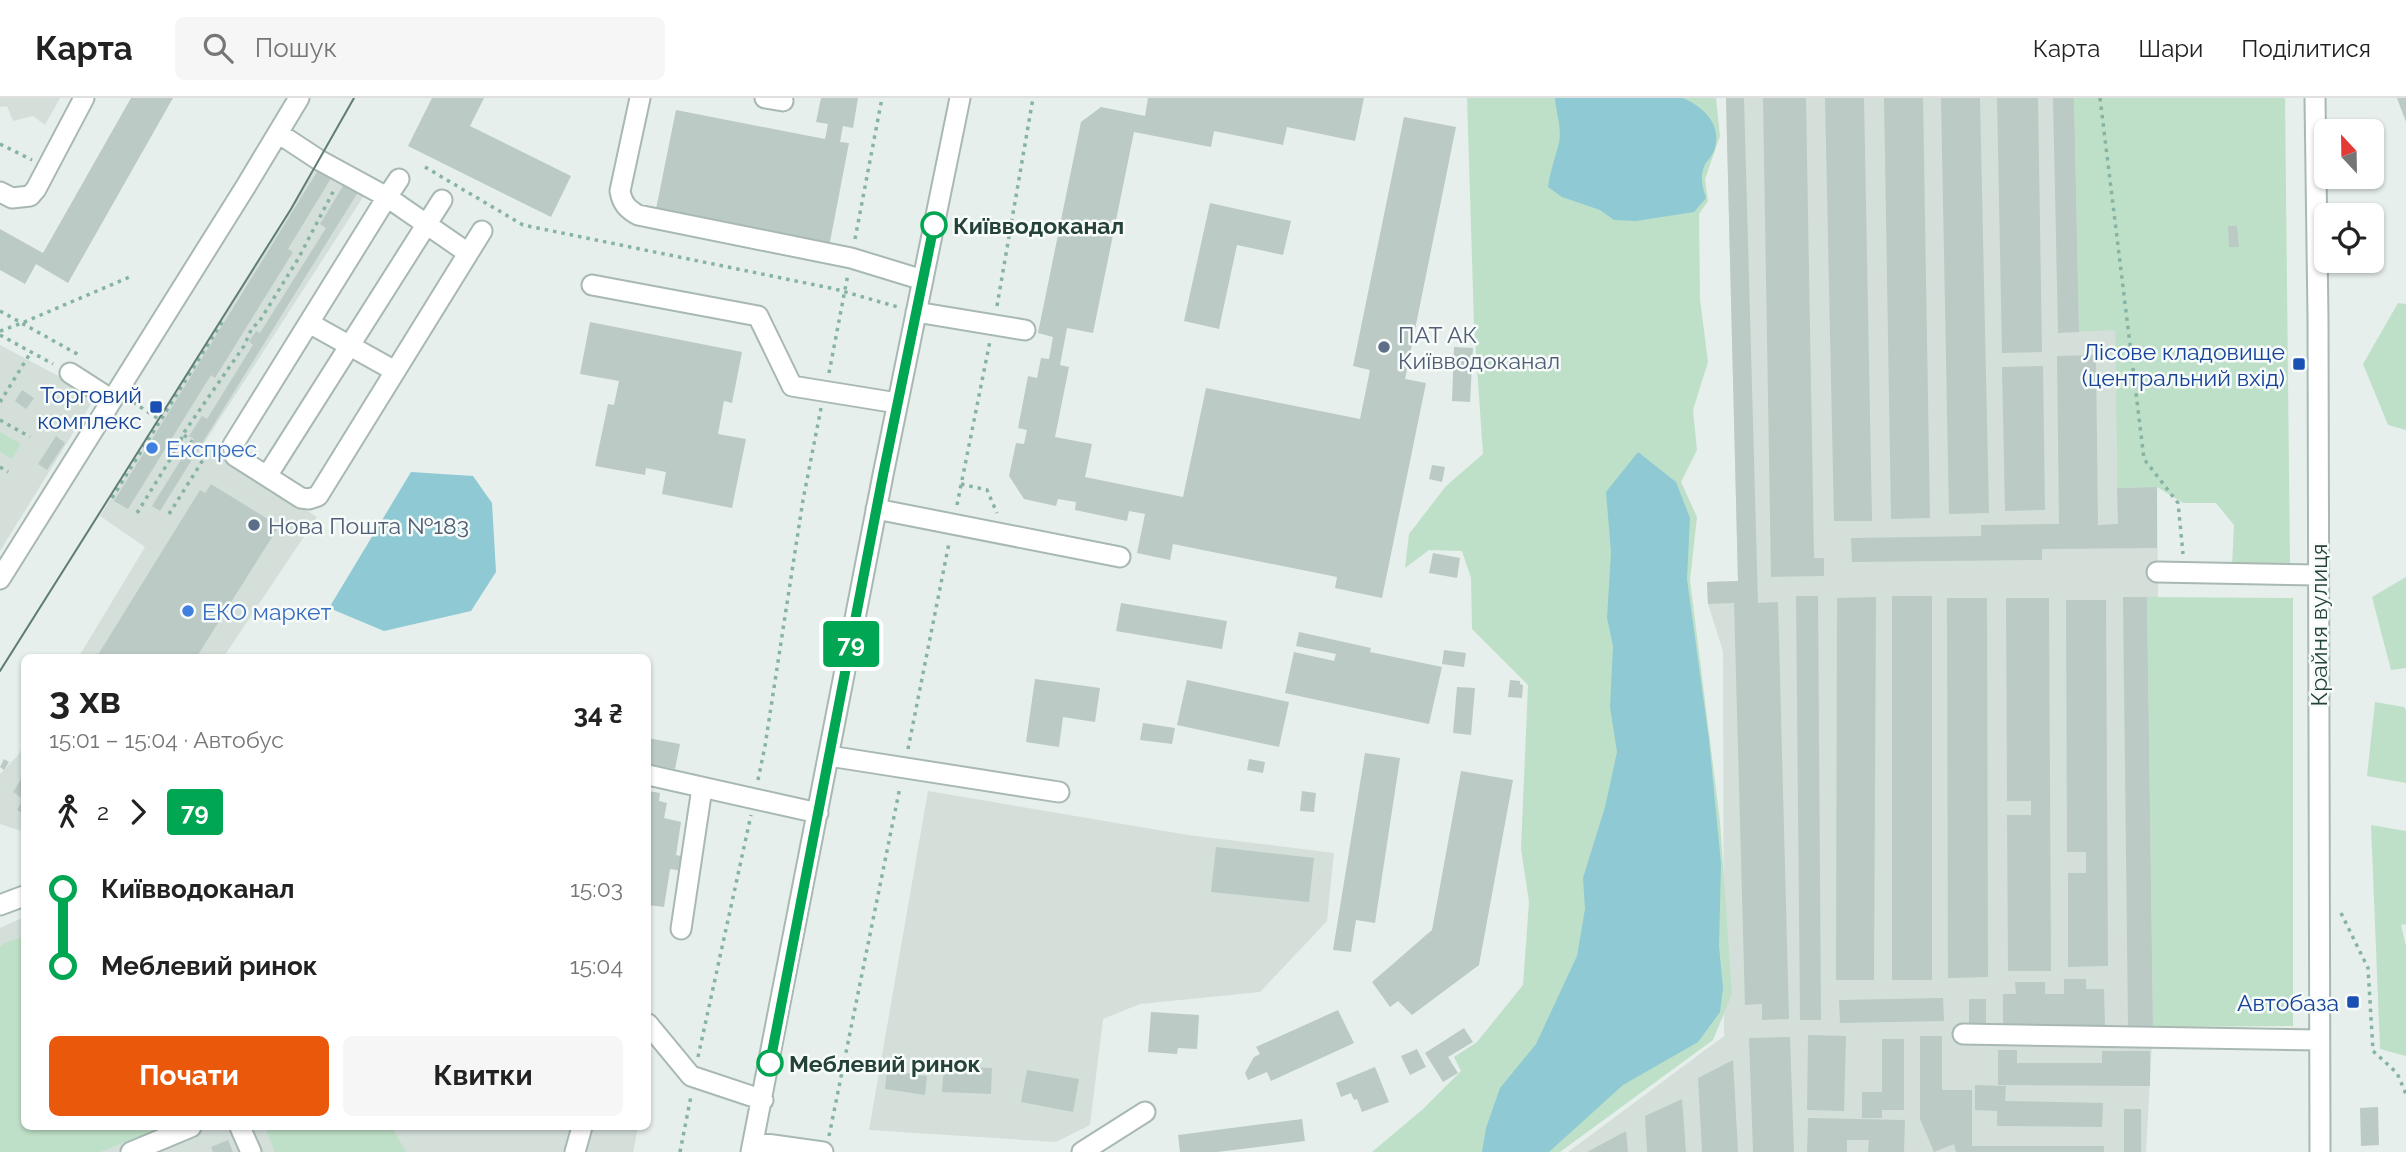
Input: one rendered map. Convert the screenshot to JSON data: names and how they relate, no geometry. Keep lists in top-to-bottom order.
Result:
{
  "streets": {
    "street": ["Крайня вулиця"]
  },
  "places": {
    "other": [
      "Київводоканал",
      "ПАТ АК Київводоканал",
      "Експрес",
      "Нова Пошта №183",
      "ЕКО маркет",
      "Меблевий ринок"
    ],
    "transit": ["Лісове кладовище (центральний вхід)", "Торговий комплекс", "Автобаза"]
  },
  "lines": ["bus line 79"],
  "north": "top",
  "page": {
    "header": "Карта",
    "search": "Пошук",
    "nav": ["Карта", "Шари", "Поділитися"],
    "on_map": "79",
    "heading": ["3 хв", "15:01 – 15:04 · Автобус", "34 ₴"],
    "legs": ["2", "79"],
    "list": [
      {
        "name": "Київводоканал",
        "value": "15:03"
      },
      {
        "name": "Меблевий ринок",
        "value": "15:04"
      }
    ],
    "buttons": ["Почати", "Квитки"]
  }
}
